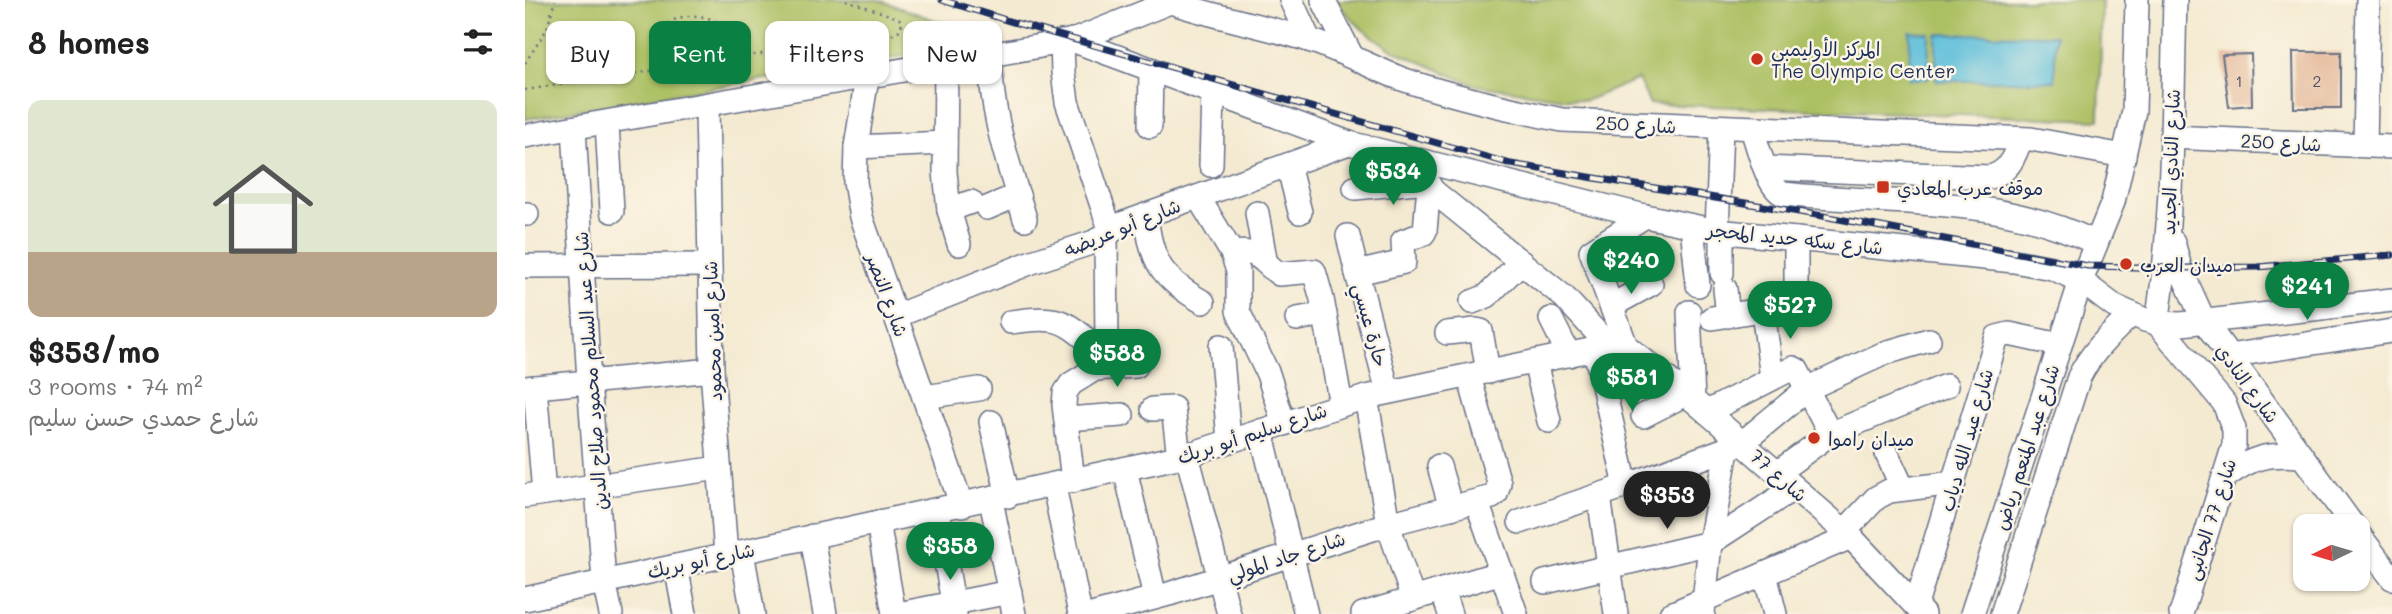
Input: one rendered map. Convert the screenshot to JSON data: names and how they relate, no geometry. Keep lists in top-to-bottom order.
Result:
{
  "streets": {
    "street": [
      "شارع 250",
      "شارع النادي الجديد",
      "شارع أبو عريضه",
      "شارع سكه حديد المحجر",
      "شارع النصر",
      "حارة عيسي",
      "شارع امين محمود",
      "شارع عبد السلام محمود صلاح الدين",
      "شارع النادي",
      "شارع سليم أبو بريك",
      "شارع عبد الله دياب",
      "شارع عبد المنعم رياض",
      "شارع 77",
      "شارع 77 الجانبى",
      "شارع جاد المولي",
      "شارع أبو بريك"
    ]
  },
  "crossings": [
    ["شارع 250", "شارع النادي الجديد"],
    ["شارع النادي الجديد", "شارع سكه حديد المحجر"],
    ["شارع النادي الجديد", "شارع النادي"],
    ["شارع النادي الجديد", "شارع عبد المنعم رياض"],
    ["شارع النادي الجديد", "شارع 77 الجانبى"],
    ["شارع أبو عريضه", "شارع سكه حديد المحجر"],
    ["شارع أبو عريضه", "شارع النصر"],
    ["شارع سكه حديد المحجر", "حارة عيسي"],
    ["شارع سكه حديد المحجر", "شارع عبد المنعم رياض"],
    ["شارع سكه حديد المحجر", "شارع 77"],
    ["شارع النصر", "شارع سليم أبو بريك"],
    ["حارة عيسي", "شارع سليم أبو بريك"],
    ["حارة عيسي", "شارع 77"],
    ["حارة عيسي", "شارع جاد المولي"],
    ["شارع امين محمود", "شارع أبو بريك"],
    ["شارع عبد السلام محمود صلاح الدين", "شارع أبو بريك"],
    ["شارع سليم أبو بريك", "شارع 77"],
    ["شارع سليم أبو بريك", "شارع أبو بريك"],
    ["شارع عبد الله دياب", "شارع عبد المنعم رياض"],
    ["شارع عبد الله دياب", "شارع 77"]
  ],
  "places": {
    "other": ["المركز الأوليمبى The Olympic Center", "ميدان العرب", "ميدان راموا"],
    "transit": ["موقف عرب المعادي"]
  },
  "house_numbers": ["1", "2"],
  "north": "left",
  "page": {
    "heading": "8 homes",
    "chip": [
      "Buy",
      "Rent",
      "Filters",
      "New"
    ],
    "list": [
      {
        "name": "$353/mo",
        "note": "3 rooms · 74 m² · شارع حمدي حسن سليم"
      }
    ],
    "price": [
      "$534",
      "$240",
      "$241",
      "$527",
      "$588",
      "$581",
      "$353",
      "$358"
    ]
  }
}
